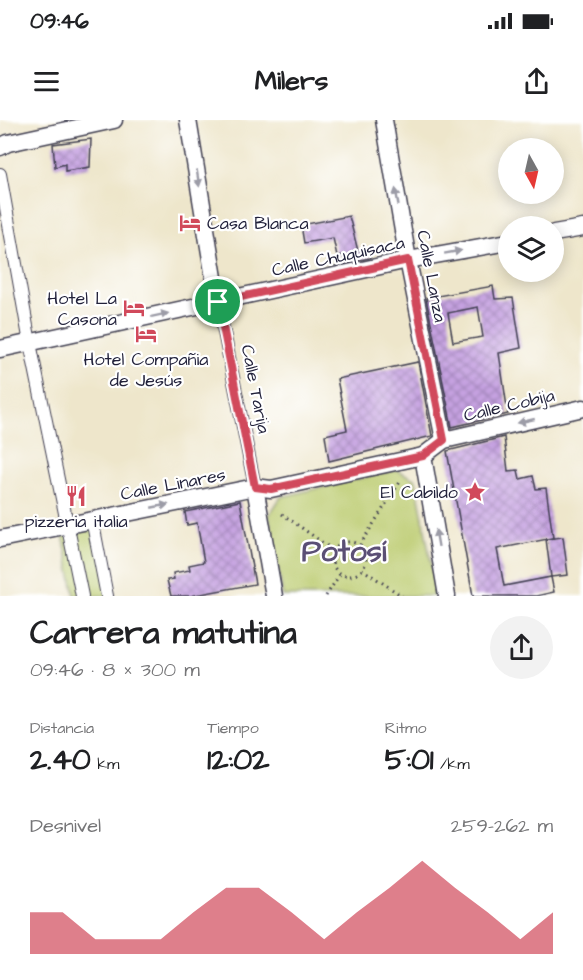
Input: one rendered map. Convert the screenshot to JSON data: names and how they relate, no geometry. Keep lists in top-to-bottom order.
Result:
{
  "streets": {
    "street": [
      "Calle Chuquisaca",
      "Calle Lanza",
      "Calle Tarija",
      "Calle Cobija",
      "Calle Linares"
    ]
  },
  "crossings": [
    ["Calle Chuquisaca", "Calle Lanza"],
    ["Calle Chuquisaca", "Calle Tarija"],
    ["Calle Lanza", "Calle Cobija"],
    ["Calle Tarija", "Calle Linares"]
  ],
  "one_way": [
    "Calle Chuquisaca",
    "Calle Lanza",
    "Calle Tarija",
    "Calle Cobija",
    "Calle Linares"
  ],
  "districts": ["Potosí"],
  "places": {
    "hotel": ["Casa Blanca", "Hotel La Casona", "Hotel Compañia de Jesús"],
    "place": ["El Cabildo"],
    "restaurant": ["pizzeria italia"]
  },
  "north": "bottom",
  "page": {
    "status": "09:46",
    "header": "Milers",
    "heading": ["Carrera matutina", "09:46 · 8 × 300 m"],
    "stats": [
      ["Distancia", "2.40 km"],
      ["Tiempo", "12:02"],
      ["Ritmo", "5:01 /km"]
    ],
    "chart": ["Desnivel", "259–262 m"]
  }
}
